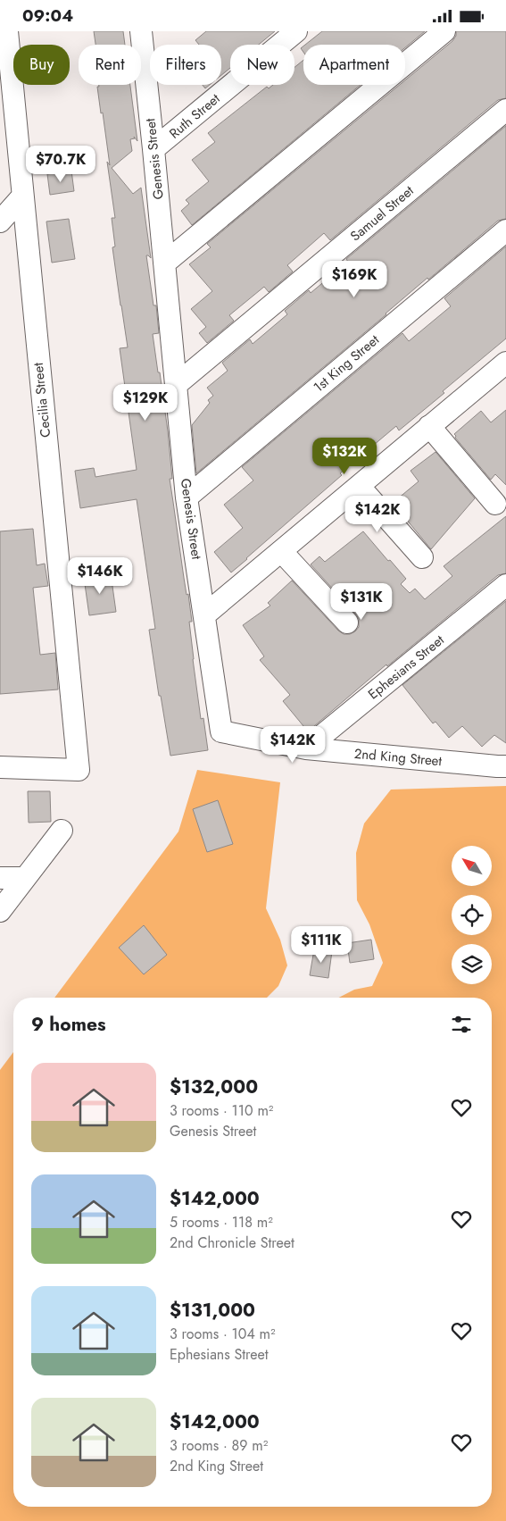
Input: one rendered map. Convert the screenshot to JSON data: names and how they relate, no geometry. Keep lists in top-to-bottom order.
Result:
{
  "streets": {
    "street": [
      "Ruth Street",
      "Genesis Street",
      "Samuel Street",
      "1st King Street",
      "Cecilia Street",
      "Ephesians Street",
      "2nd King Street"
    ]
  },
  "crossings": [
    ["Ruth Street", "Genesis Street"],
    ["Genesis Street", "Samuel Street"],
    ["Genesis Street", "1st King Street"],
    ["Genesis Street", "2nd King Street"],
    ["Ephesians Street", "2nd King Street"]
  ],
  "north": "top left",
  "page": {
    "status": "09:04",
    "chip": [
      "Buy",
      "Rent",
      "Filters",
      "New",
      "Apartment"
    ],
    "price": [
      "$70.7K",
      "$169K",
      "$129K",
      "$132K",
      "$142K",
      "$146K",
      "$131K",
      "$142K",
      "$111K"
    ],
    "heading": "9 homes",
    "list": [
      {
        "name": "$132,000",
        "note": "3 rooms · 110 m² · Genesis Street"
      },
      {
        "name": "$142,000",
        "note": "5 rooms · 118 m² · 2nd Chronicle Street"
      },
      {
        "name": "$131,000",
        "note": "3 rooms · 104 m² · Ephesians Street"
      },
      {
        "name": "$142,000",
        "note": "3 rooms · 89 m² · 2nd King Street"
      }
    ]
  }
}
